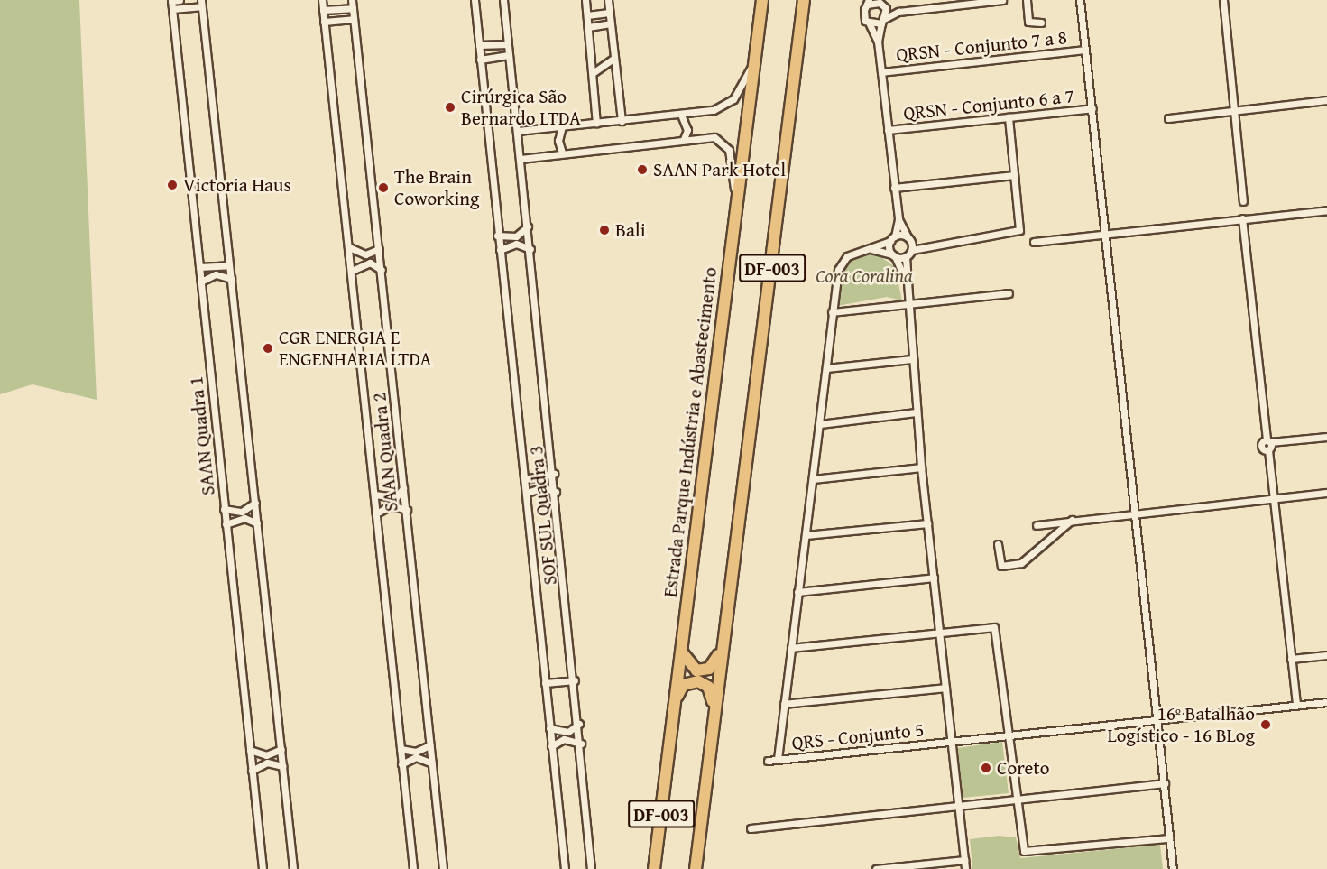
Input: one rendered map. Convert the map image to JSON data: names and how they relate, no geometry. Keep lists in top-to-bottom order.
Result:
{
  "streets": {
    "highway": ["DF-003", "Estrada Parque Indústria e Abastecimento"],
    "street": [
      "QRSN - Conjunto 7 a 8",
      "QRSN - Conjunto 6 a 7",
      "SAAN Quadra 1",
      "SAAN Quadra 2",
      "SOF SUL Quadra 3",
      "QRS - Conjunto 5"
    ]
  },
  "parks": ["Cora Coralina"],
  "places": [
    "Cirúrgica São Bernardo LTDA",
    "SAAN Park Hotel",
    "Victoria Haus",
    "The Brain Coworking",
    "Bali",
    "CGR ENERGIA E ENGENHARIA LTDA",
    "16º Batalhão Logístico - 16 BLog",
    "Coreto"
  ]
}
